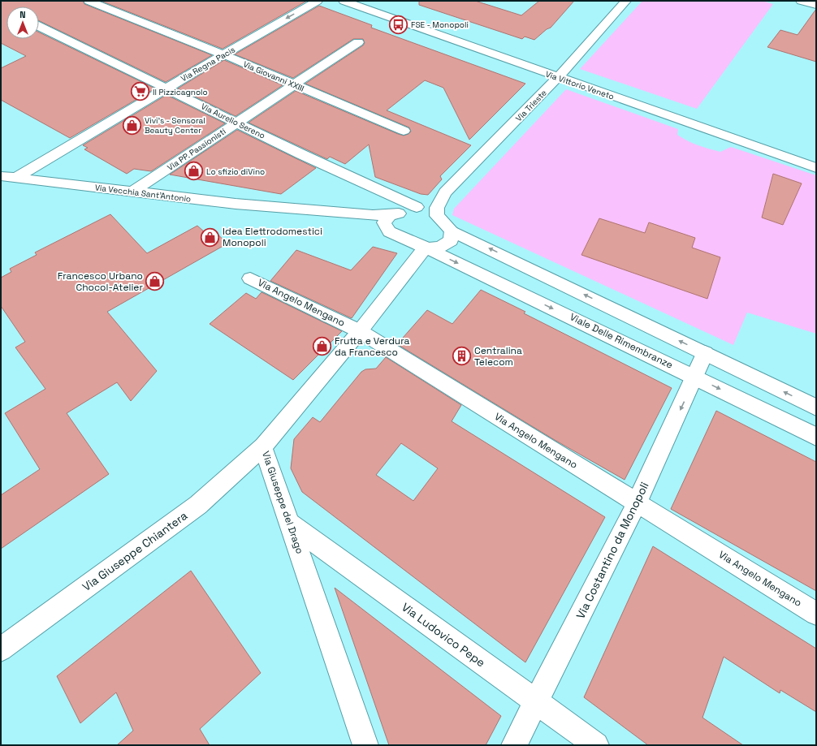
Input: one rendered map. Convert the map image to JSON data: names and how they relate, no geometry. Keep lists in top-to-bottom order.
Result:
{
  "streets": {
    "street": [
      "Via Regna Pacis",
      "Via Giovanni XXIII",
      "Via Vittorio Veneto",
      "Via Trieste",
      "Via Aurelio Sereno",
      "Via PP. Passionisti",
      "Via Vecchia Sant'Antonio",
      "Via Angelo Mengano",
      "Viale Delle Rimembranze",
      "Via Giuseppe del Drago",
      "Via Costantino da Monopoli",
      "Via Giuseppe Chiantera",
      "Via Ludovico Pepe"
    ]
  },
  "crossings": [
    ["Via Regna Pacis", "Via Giovanni XXIII"],
    ["Via Regna Pacis", "Via Aurelio Sereno"],
    ["Via Regna Pacis", "Via Vecchia Sant'Antonio"],
    ["Via Giovanni XXIII", "Via PP. Passionisti"],
    ["Via Vittorio Veneto", "Via Trieste"],
    ["Via Aurelio Sereno", "Via PP. Passionisti"],
    ["Via Aurelio Sereno", "Via Vecchia Sant'Antonio"],
    ["Via PP. Passionisti", "Via Vecchia Sant'Antonio"],
    ["Via Vecchia Sant'Antonio", "Viale Delle Rimembranze"],
    ["Via Angelo Mengano", "Via Giuseppe del Drago"],
    ["Via Angelo Mengano", "Via Costantino da Monopoli"],
    ["Viale Delle Rimembranze", "Via Giuseppe del Drago"],
    ["Viale Delle Rimembranze", "Via Costantino da Monopoli"],
    ["Via Giuseppe del Drago", "Via Giuseppe Chiantera"],
    ["Via Giuseppe del Drago", "Via Ludovico Pepe"],
    ["Via Costantino da Monopoli", "Via Ludovico Pepe"]
  ],
  "places": {
    "bus stop": ["FSE - Monopoli"],
    "supermarket": ["Il Pizzicagnolo"],
    "shop": [
      "Vivi's - Sensoral Beauty Center",
      "Lo sfizio diVino",
      "Idea Elettrodomestici Monopoli",
      "Francesco Urbano Chocol-Atelier",
      "Frutta e Verdura da Francesco"
    ],
    "building": ["Centralina Telecom"]
  },
  "north": "top"
}
